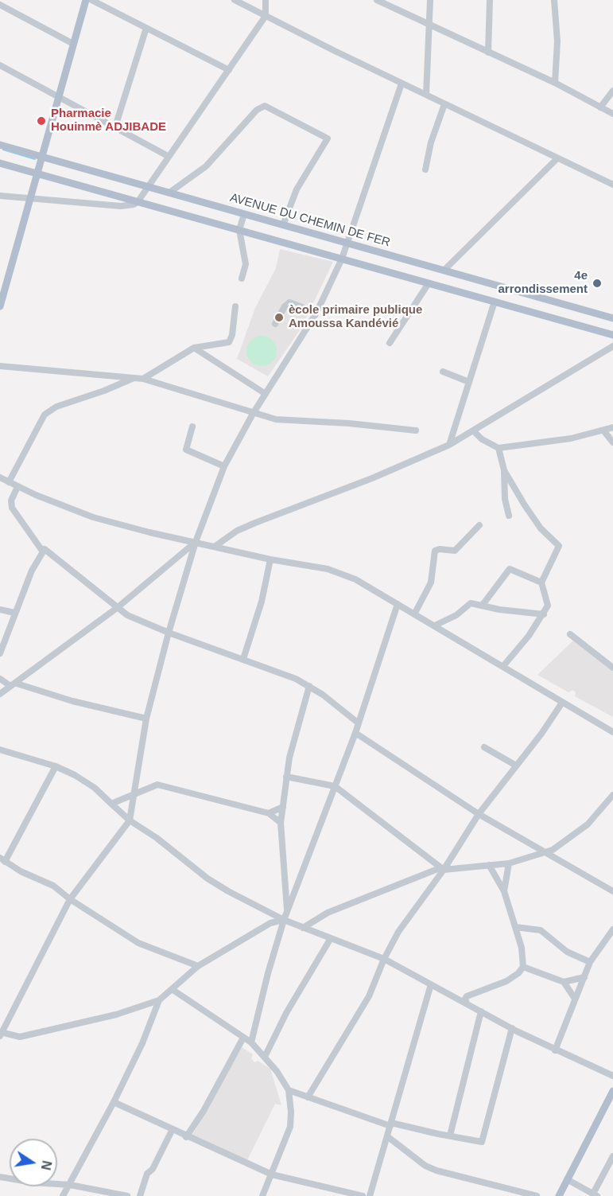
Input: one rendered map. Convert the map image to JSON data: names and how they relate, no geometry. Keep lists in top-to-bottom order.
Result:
{
  "streets": {
    "main road": ["AVENUE DU CHEMIN DE FER"]
  },
  "places": ["Pharmacie Houinmè ADJIBADE", "4e arrondissement", "ècole primaire publique Amoussa Kandévié"],
  "north": "right"
}
